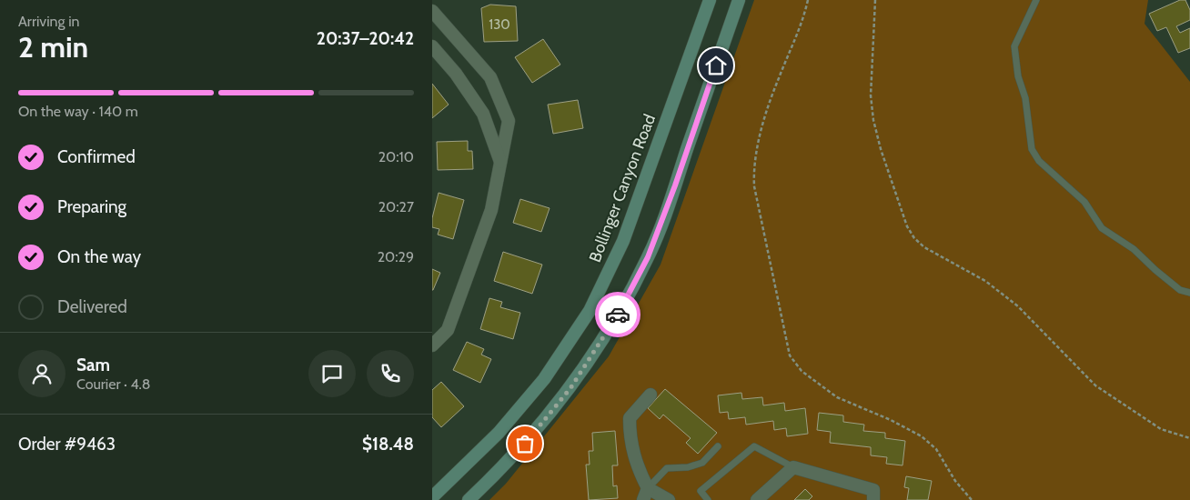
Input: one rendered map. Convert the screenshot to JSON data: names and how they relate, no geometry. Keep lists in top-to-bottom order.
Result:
{
  "streets": {
    "main road": ["Bollinger Canyon Road"]
  },
  "house_numbers": ["130"],
  "page": {
    "heading": ["2 min", "Arriving in", "20:37–20:42"],
    "panel": [
      "Sam",
      "Courier · 4.8",
      "Order #9463",
      "$18.48"
    ],
    "bar": "On the way · 140 m",
    "list": [
      ["Confirmed", "20:10"],
      ["Preparing", "20:27"],
      ["On the way", "20:29"],
      "Delivered"
    ]
  }
}
